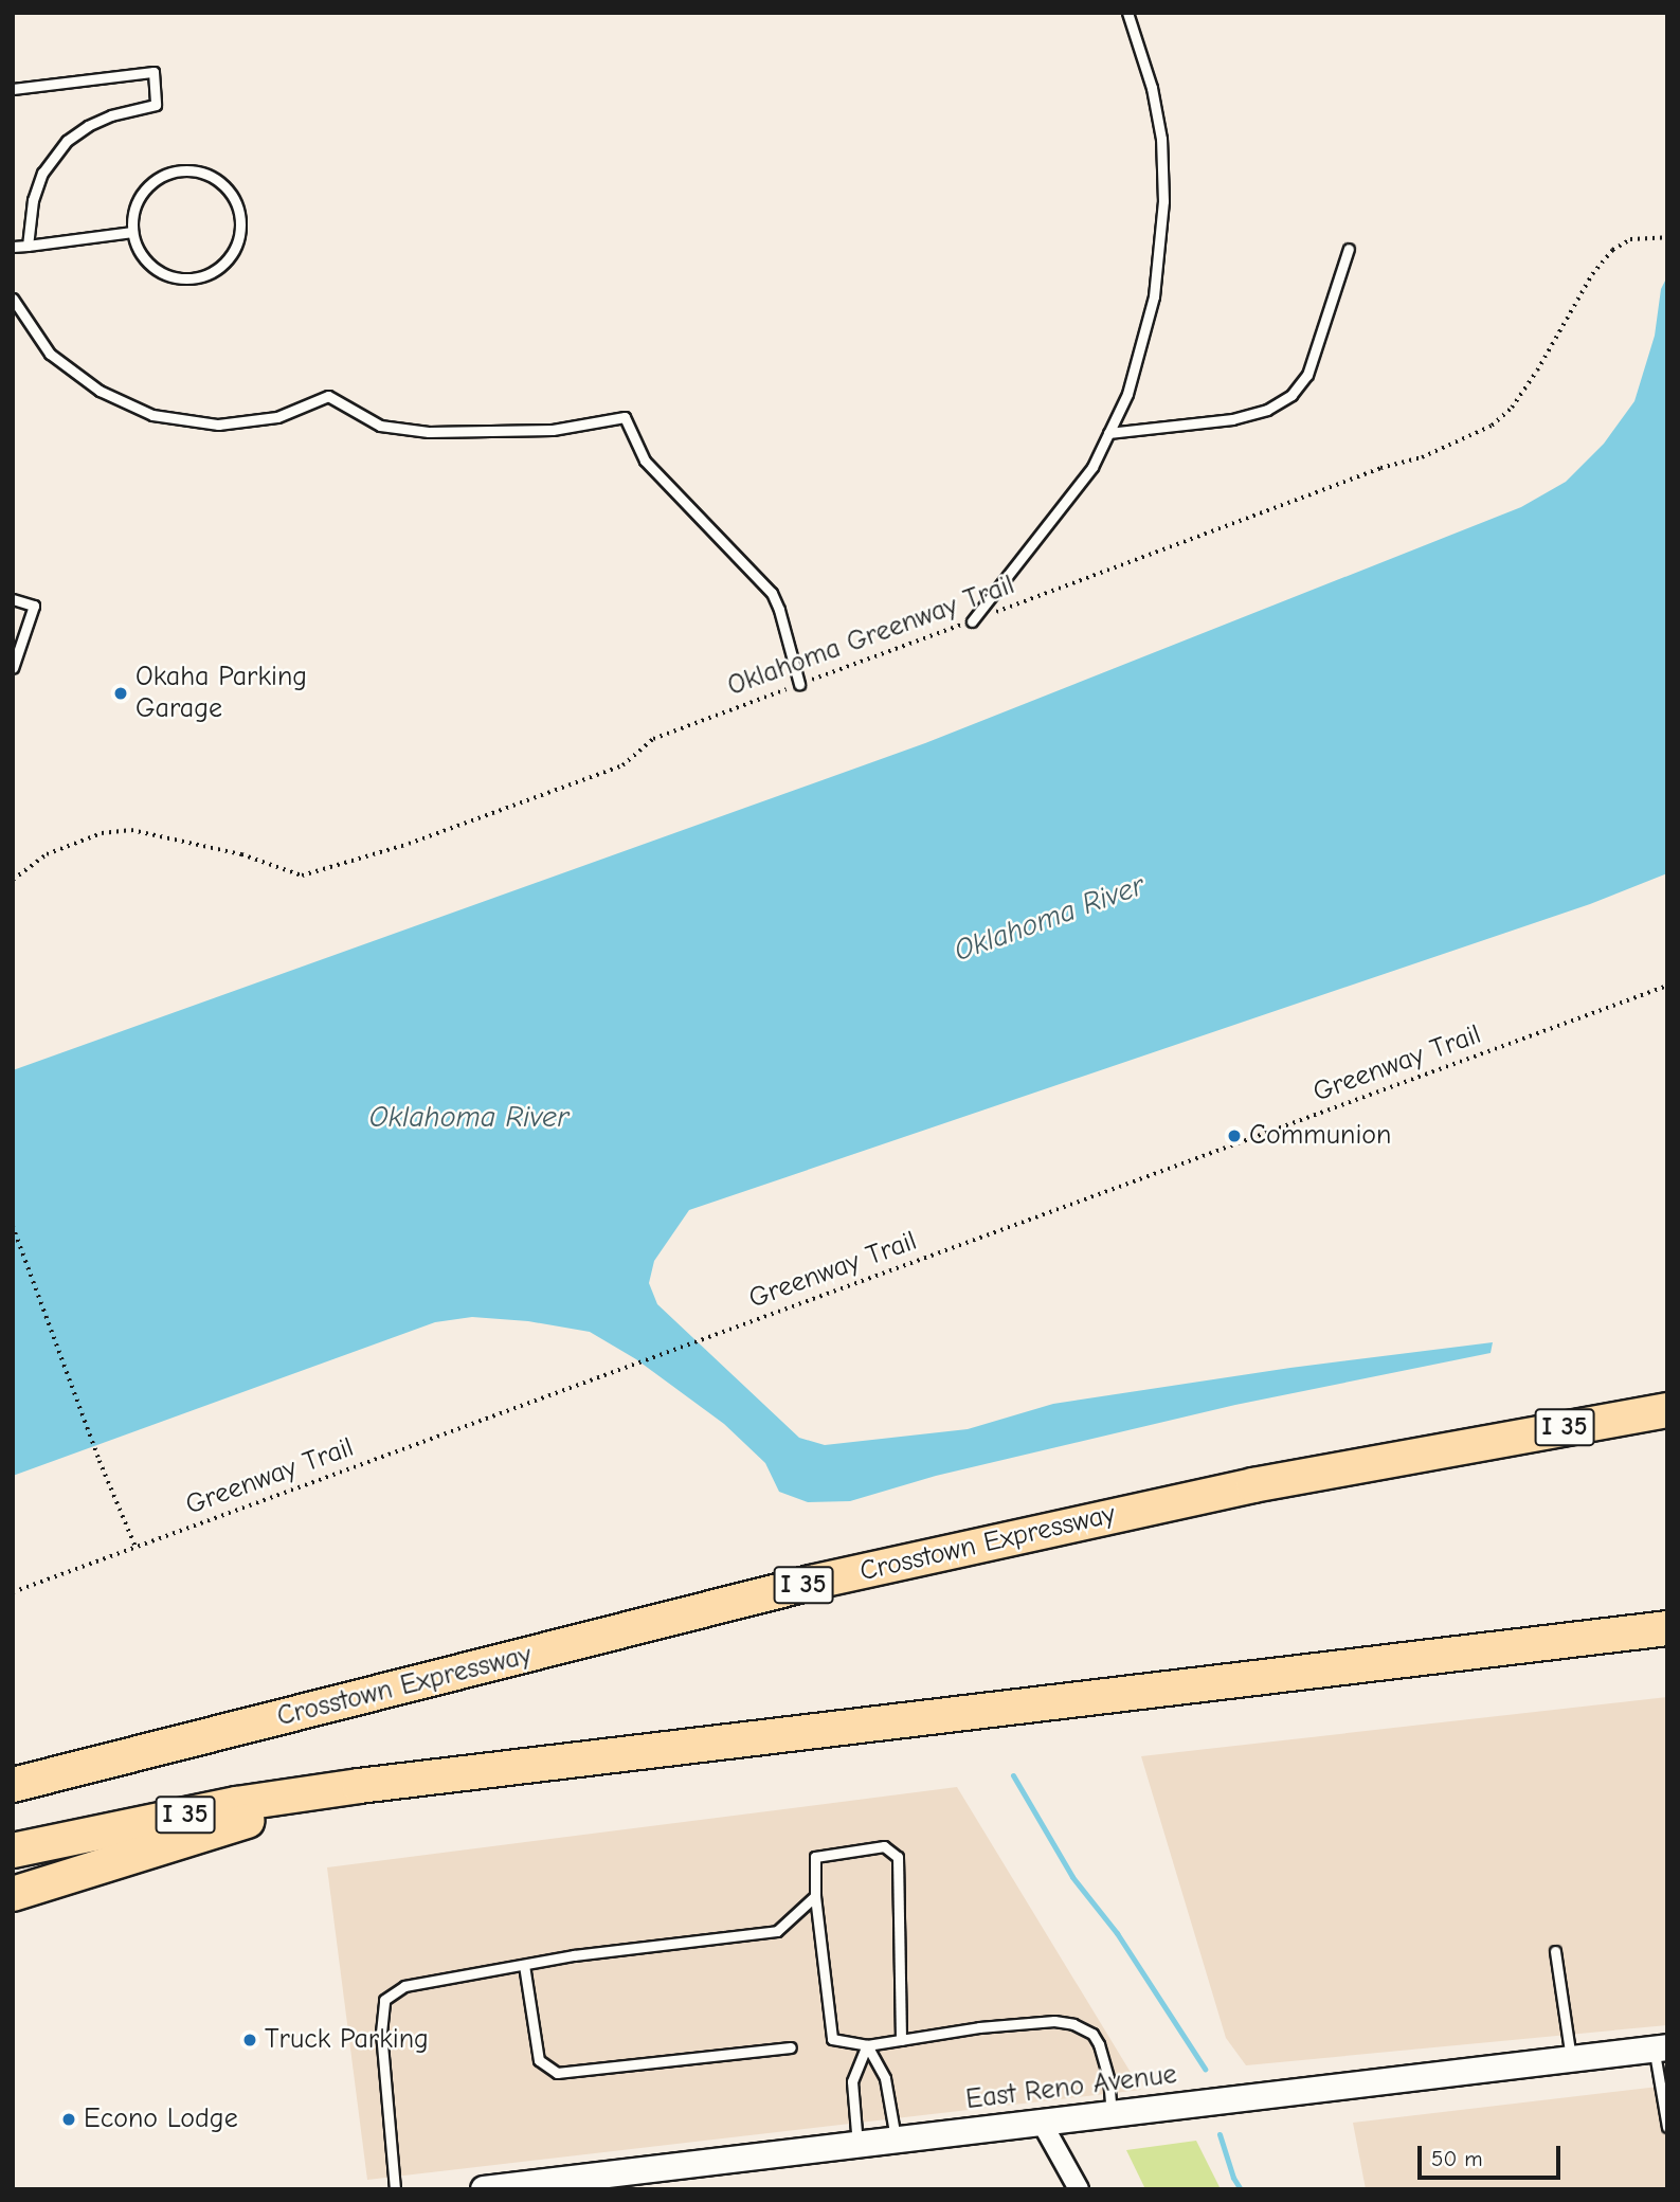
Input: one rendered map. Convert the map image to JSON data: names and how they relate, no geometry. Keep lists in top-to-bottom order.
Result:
{
  "streets": {
    "highway": ["I 35", "Crosstown Expressway"],
    "main road": ["East Reno Avenue"],
    "path": ["Oklahoma Greenway Trail", "Greenway Trail"]
  },
  "water": ["Oklahoma River"],
  "places": [
    "Okaha Parking Garage",
    "Communion",
    "Truck Parking",
    "Econo Lodge"
  ],
  "scale_bar": "50 m"
}
